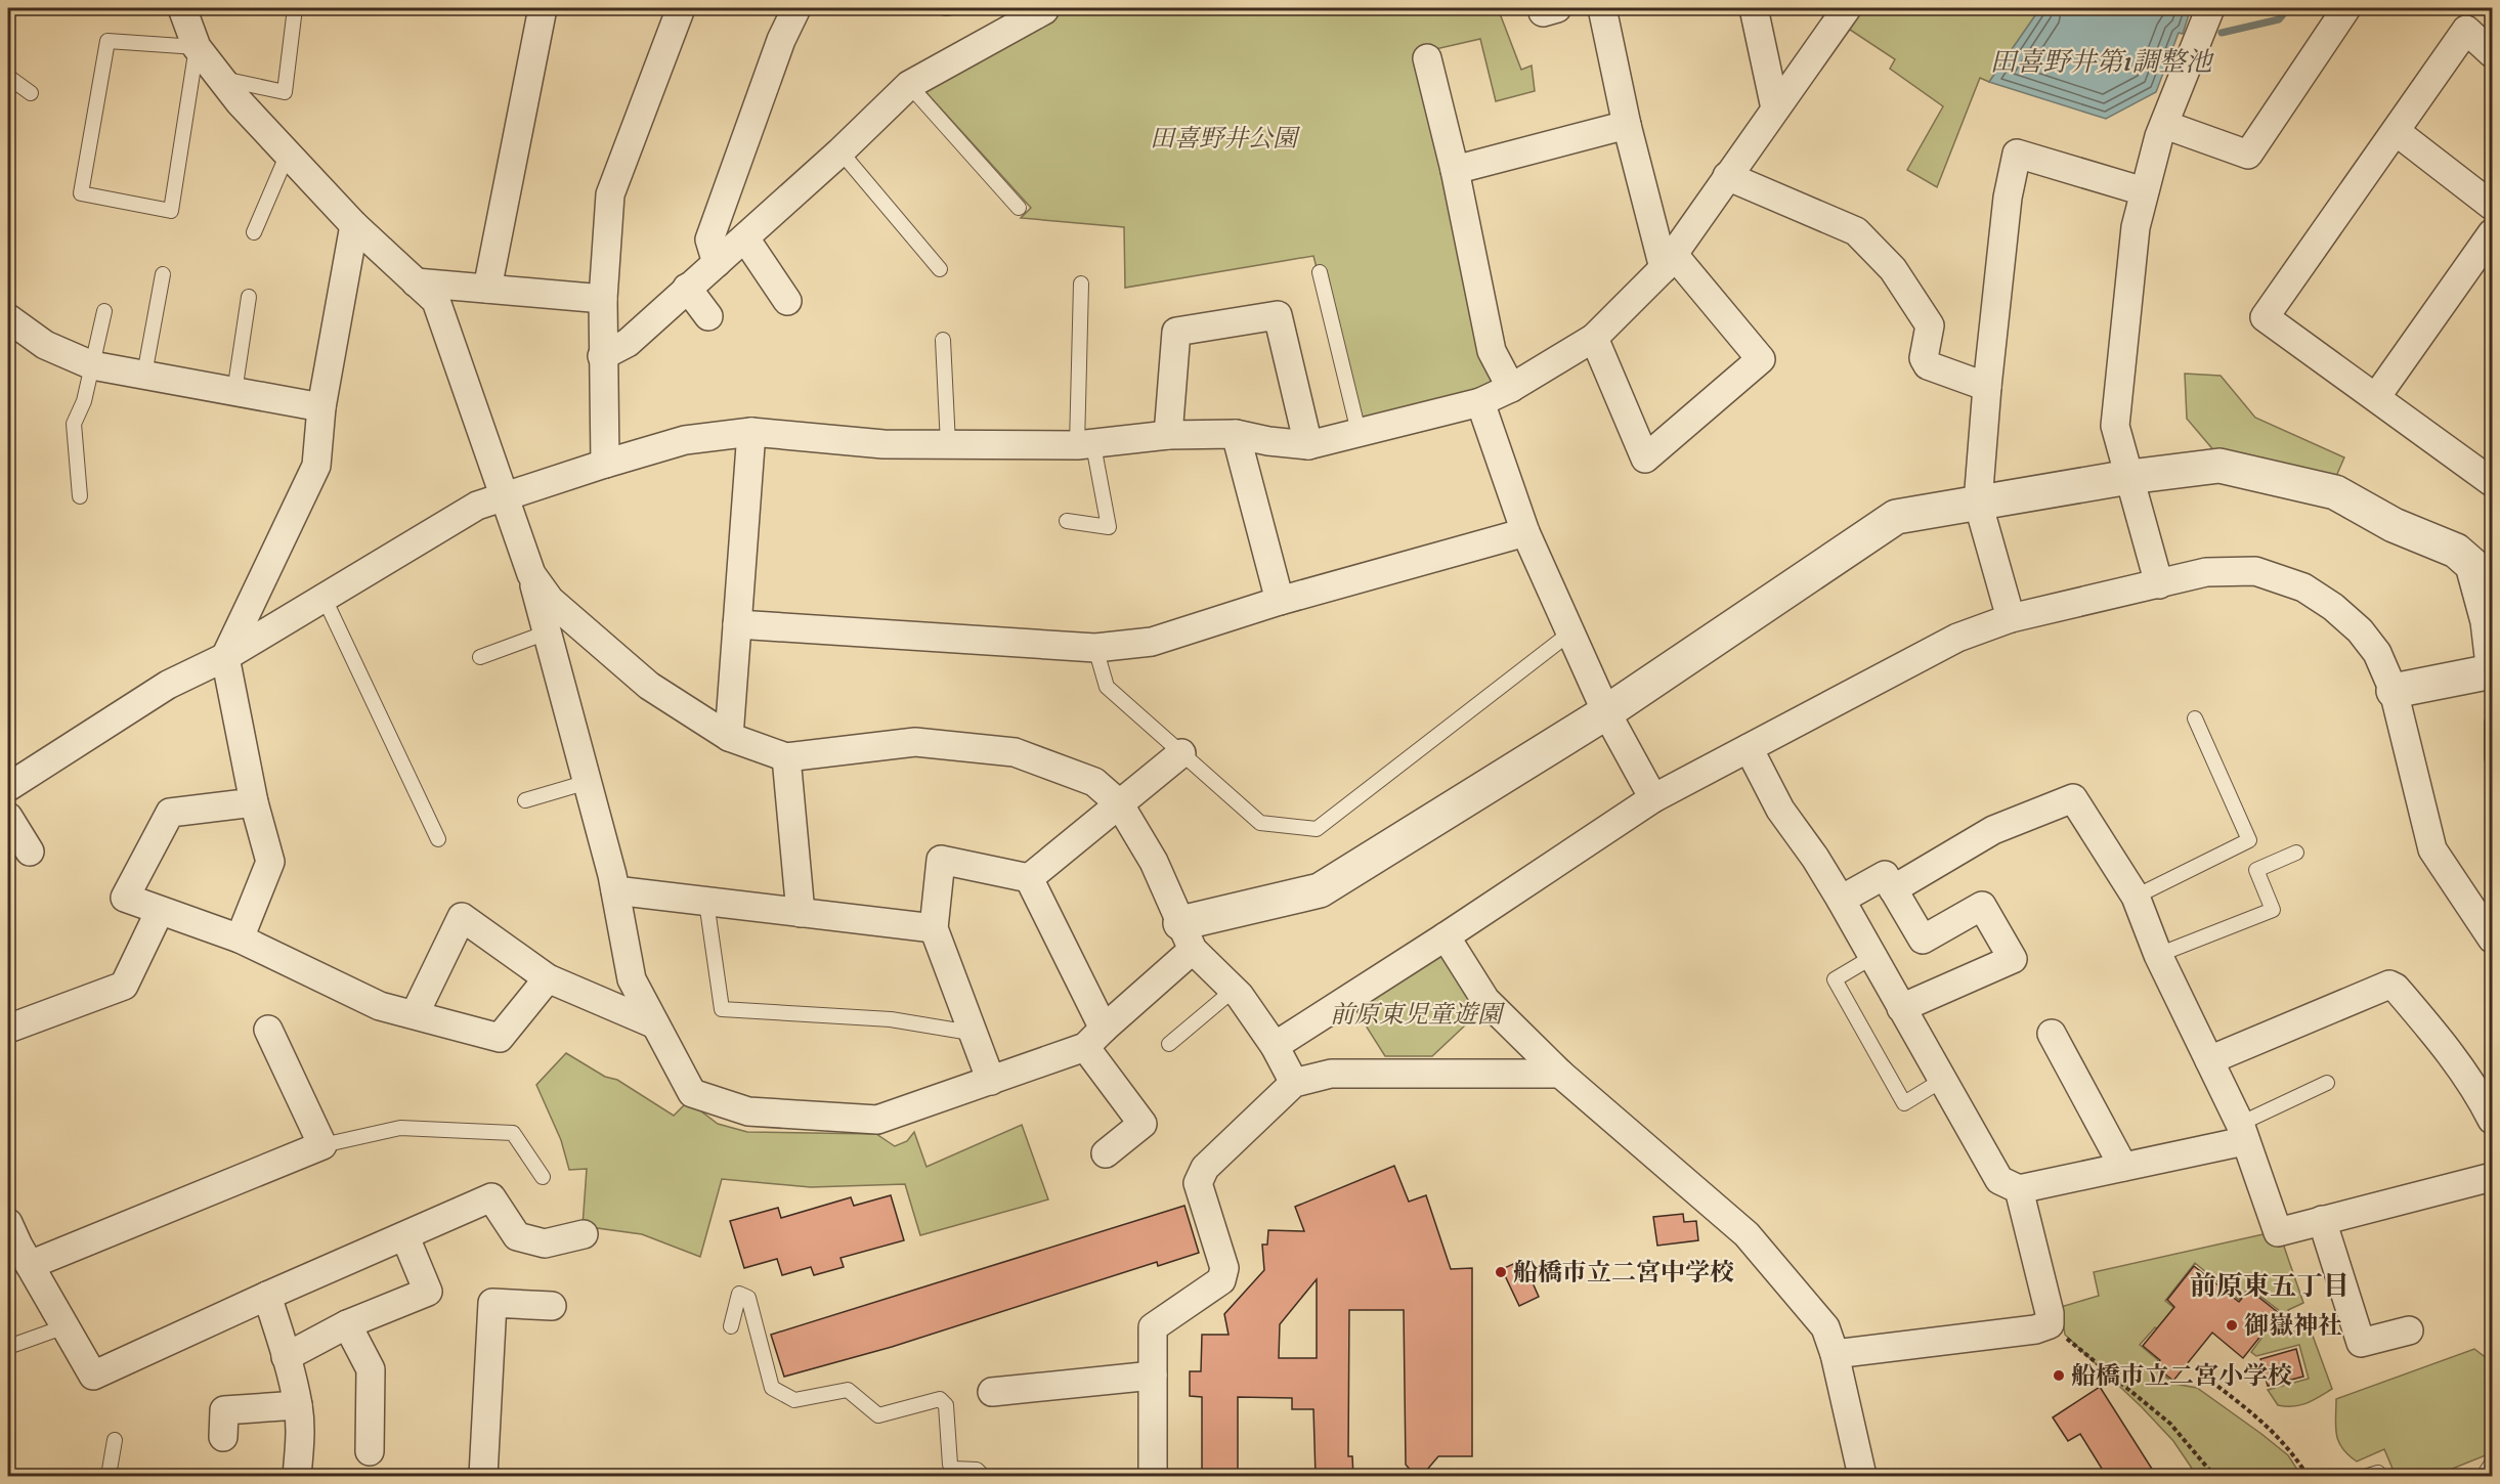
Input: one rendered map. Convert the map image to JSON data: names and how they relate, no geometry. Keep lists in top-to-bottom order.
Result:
{
  "districts": ["前原東五丁目"],
  "water": ["田喜野井第1調整池"],
  "parks": ["田喜野井公園", "前原東児童遊園"],
  "places": ["船橋市立二宮中学校", "御嶽神社", "船橋市立二宮小学校"]
}
